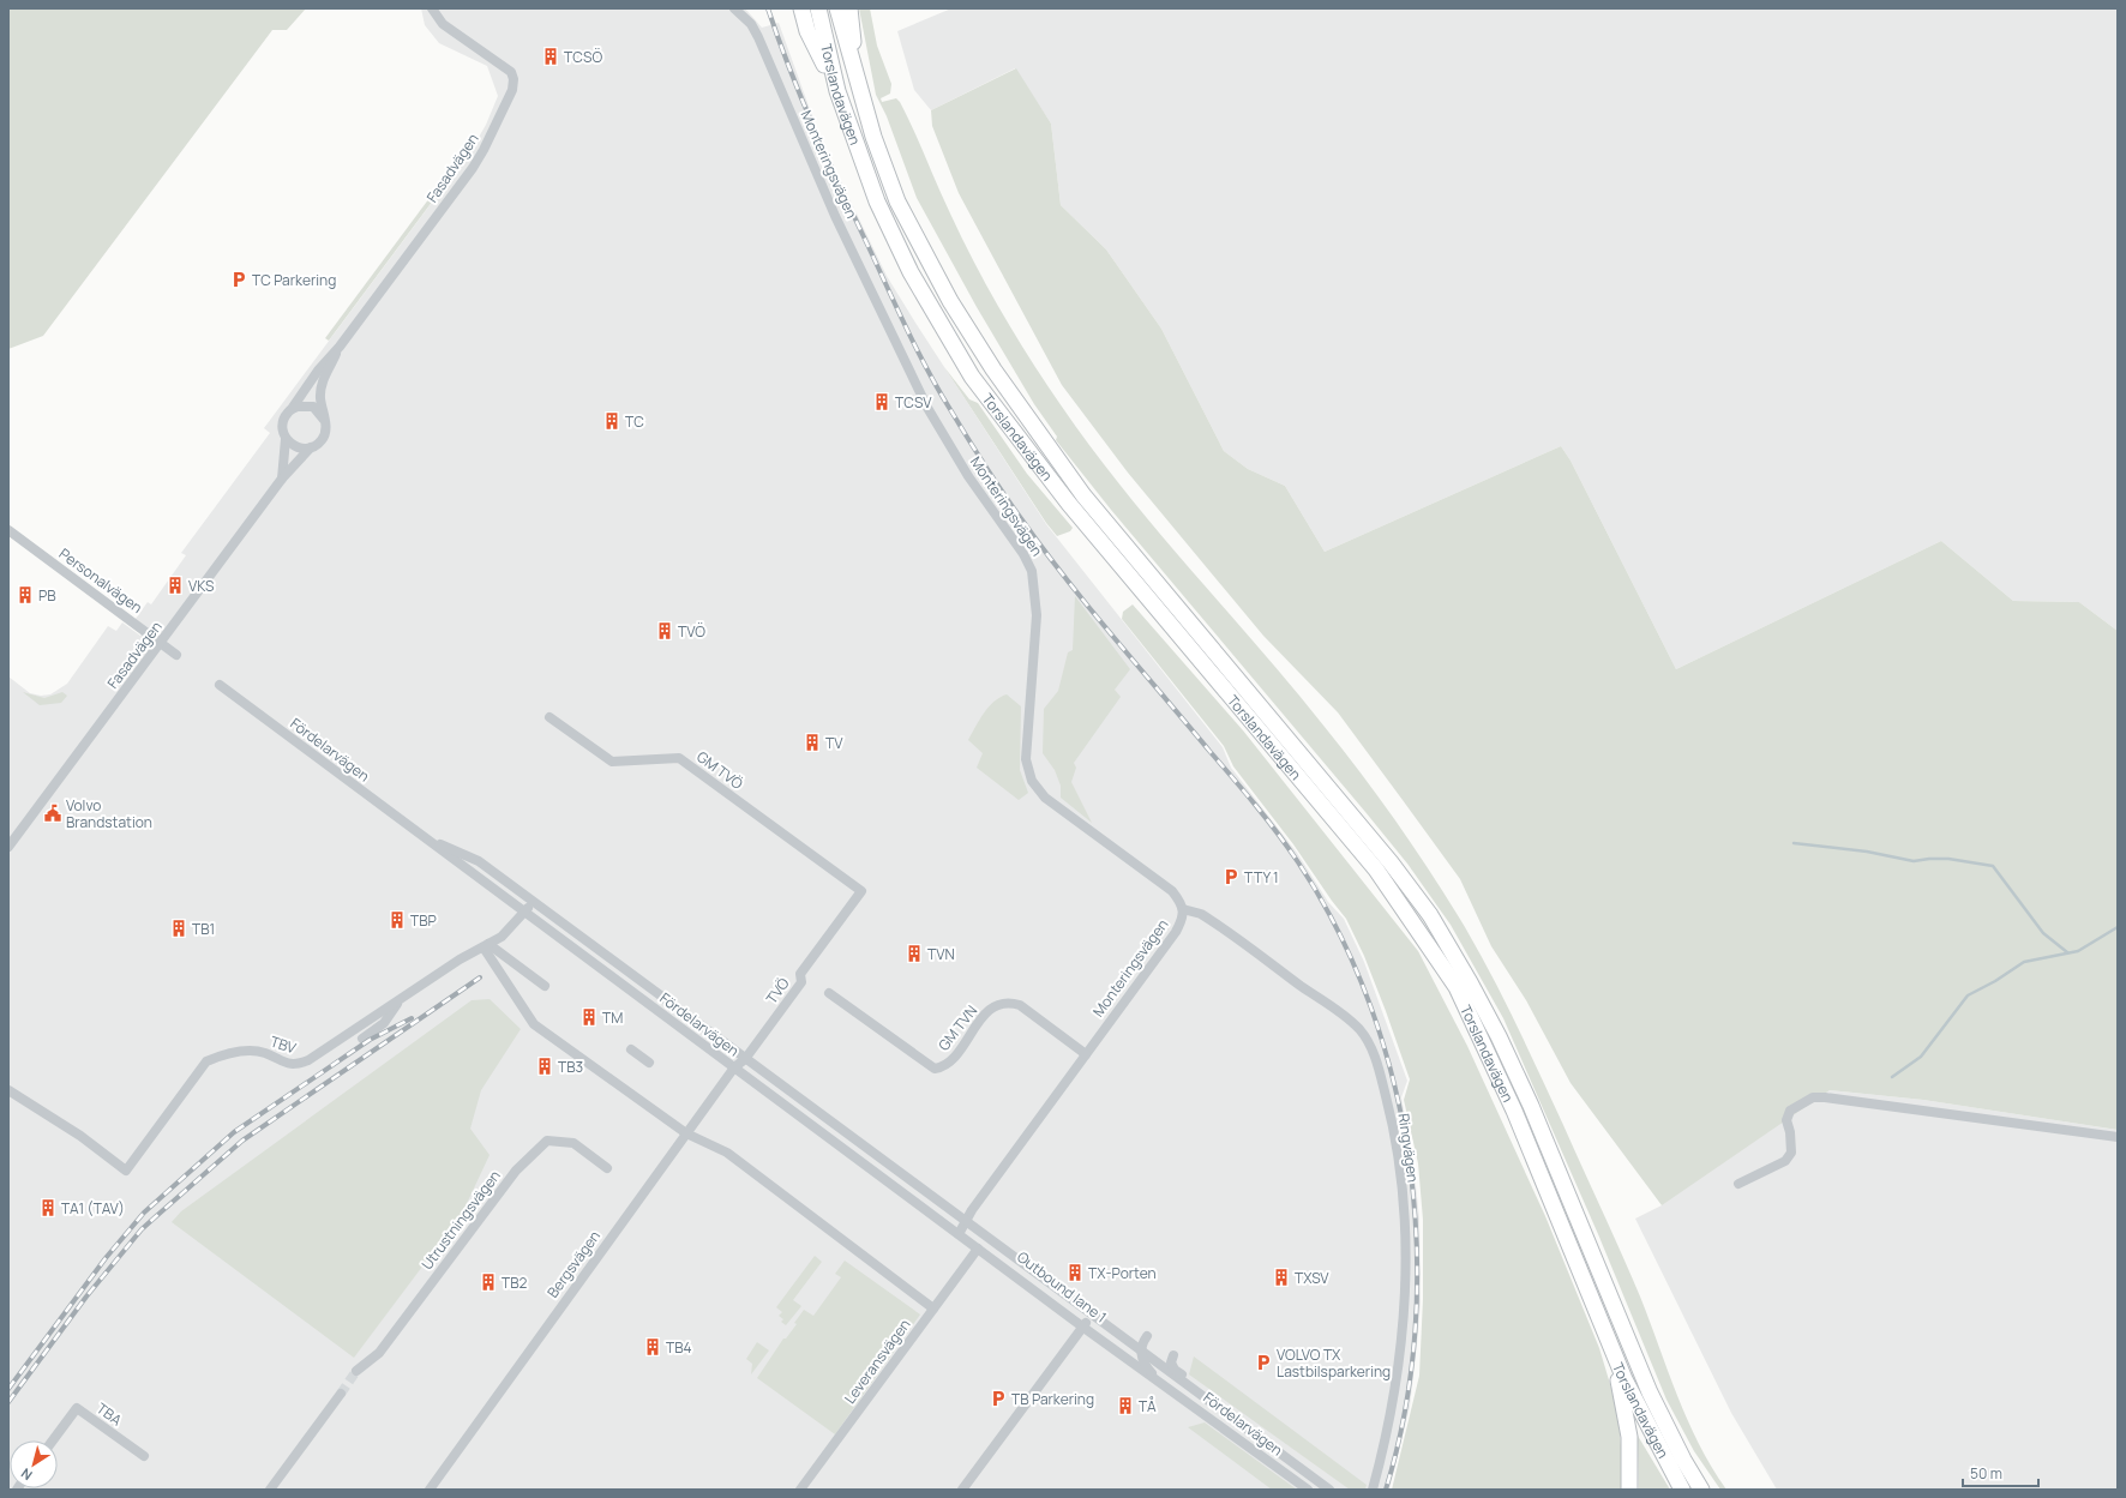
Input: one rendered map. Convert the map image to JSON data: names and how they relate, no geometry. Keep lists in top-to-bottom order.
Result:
{
  "streets": {
    "main road": ["Torslandavägen"],
    "street": [
      "Monteringsvägen",
      "Fasadvägen",
      "Personalvägen",
      "Fördelarvägen",
      "GM TVÖ",
      "TVÖ",
      "GM TVN",
      "TBV",
      "Ringvägen",
      "Utrustningsvägen",
      "Bergsvägen",
      "Outbound lane 1",
      "Leveransvägen",
      "TBA"
    ]
  },
  "crossings": [
    ["Monteringsvägen", "Fördelarvägen"],
    ["Monteringsvägen", "GM TVN"],
    ["Monteringsvägen", "Ringvägen"],
    ["Monteringsvägen", "Outbound lane 1"],
    ["Fasadvägen", "Personalvägen"],
    ["Fördelarvägen", "TVÖ"],
    ["Fördelarvägen", "TBV"],
    ["Fördelarvägen", "Bergsvägen"],
    ["Fördelarvägen", "Outbound lane 1"],
    ["GM TVÖ", "TVÖ"],
    ["TVÖ", "Bergsvägen"]
  ],
  "places": {
    "building": [
      "TCSÖ",
      "TCSV",
      "TC",
      "VKS",
      "PB",
      "TVÖ",
      "TV",
      "TBP",
      "TB1",
      "TVN",
      "TM",
      "TB3",
      "TA1 (TAV)",
      "TX-Porten",
      "TXSV",
      "TB2",
      "TB4",
      "TÅ"
    ],
    "parking": [
      "TC Parkering",
      "TTY 1",
      "VOLVO TX Lastbilsparkering",
      "TB Parkering"
    ],
    "public building": ["Volvo Brandstation"]
  },
  "scale_bar": "50 m",
  "north": "bottom left"
}
